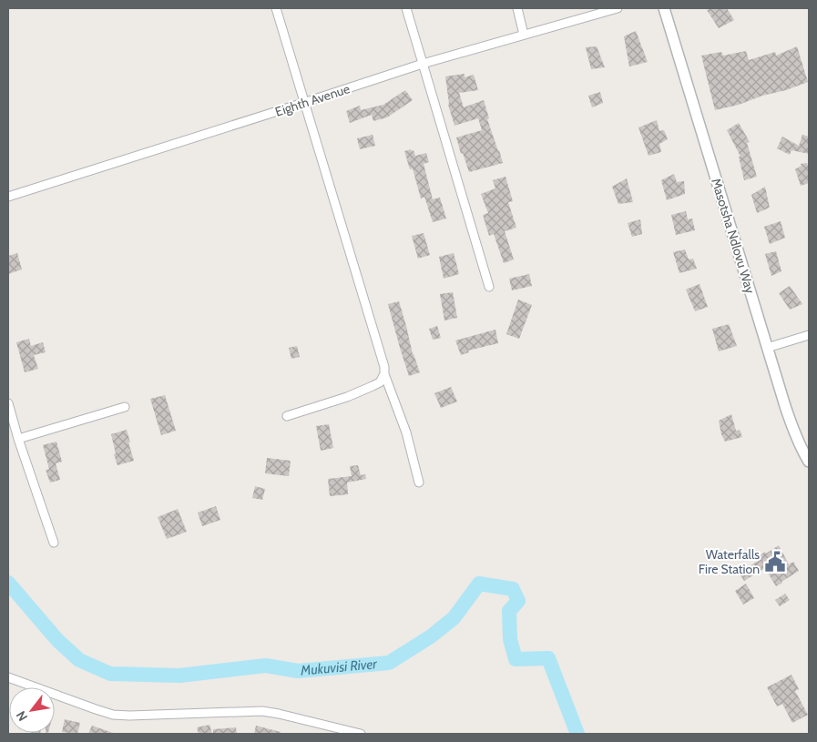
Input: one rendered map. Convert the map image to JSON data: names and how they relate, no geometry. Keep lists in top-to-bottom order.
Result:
{
  "streets": {
    "street": ["Eighth Avenue", "Masotsha Ndlovu Way"]
  },
  "water": ["Mukuvisi River"],
  "places": {
    "public building": ["Waterfalls Fire Station"]
  },
  "north": "bottom left"
}
